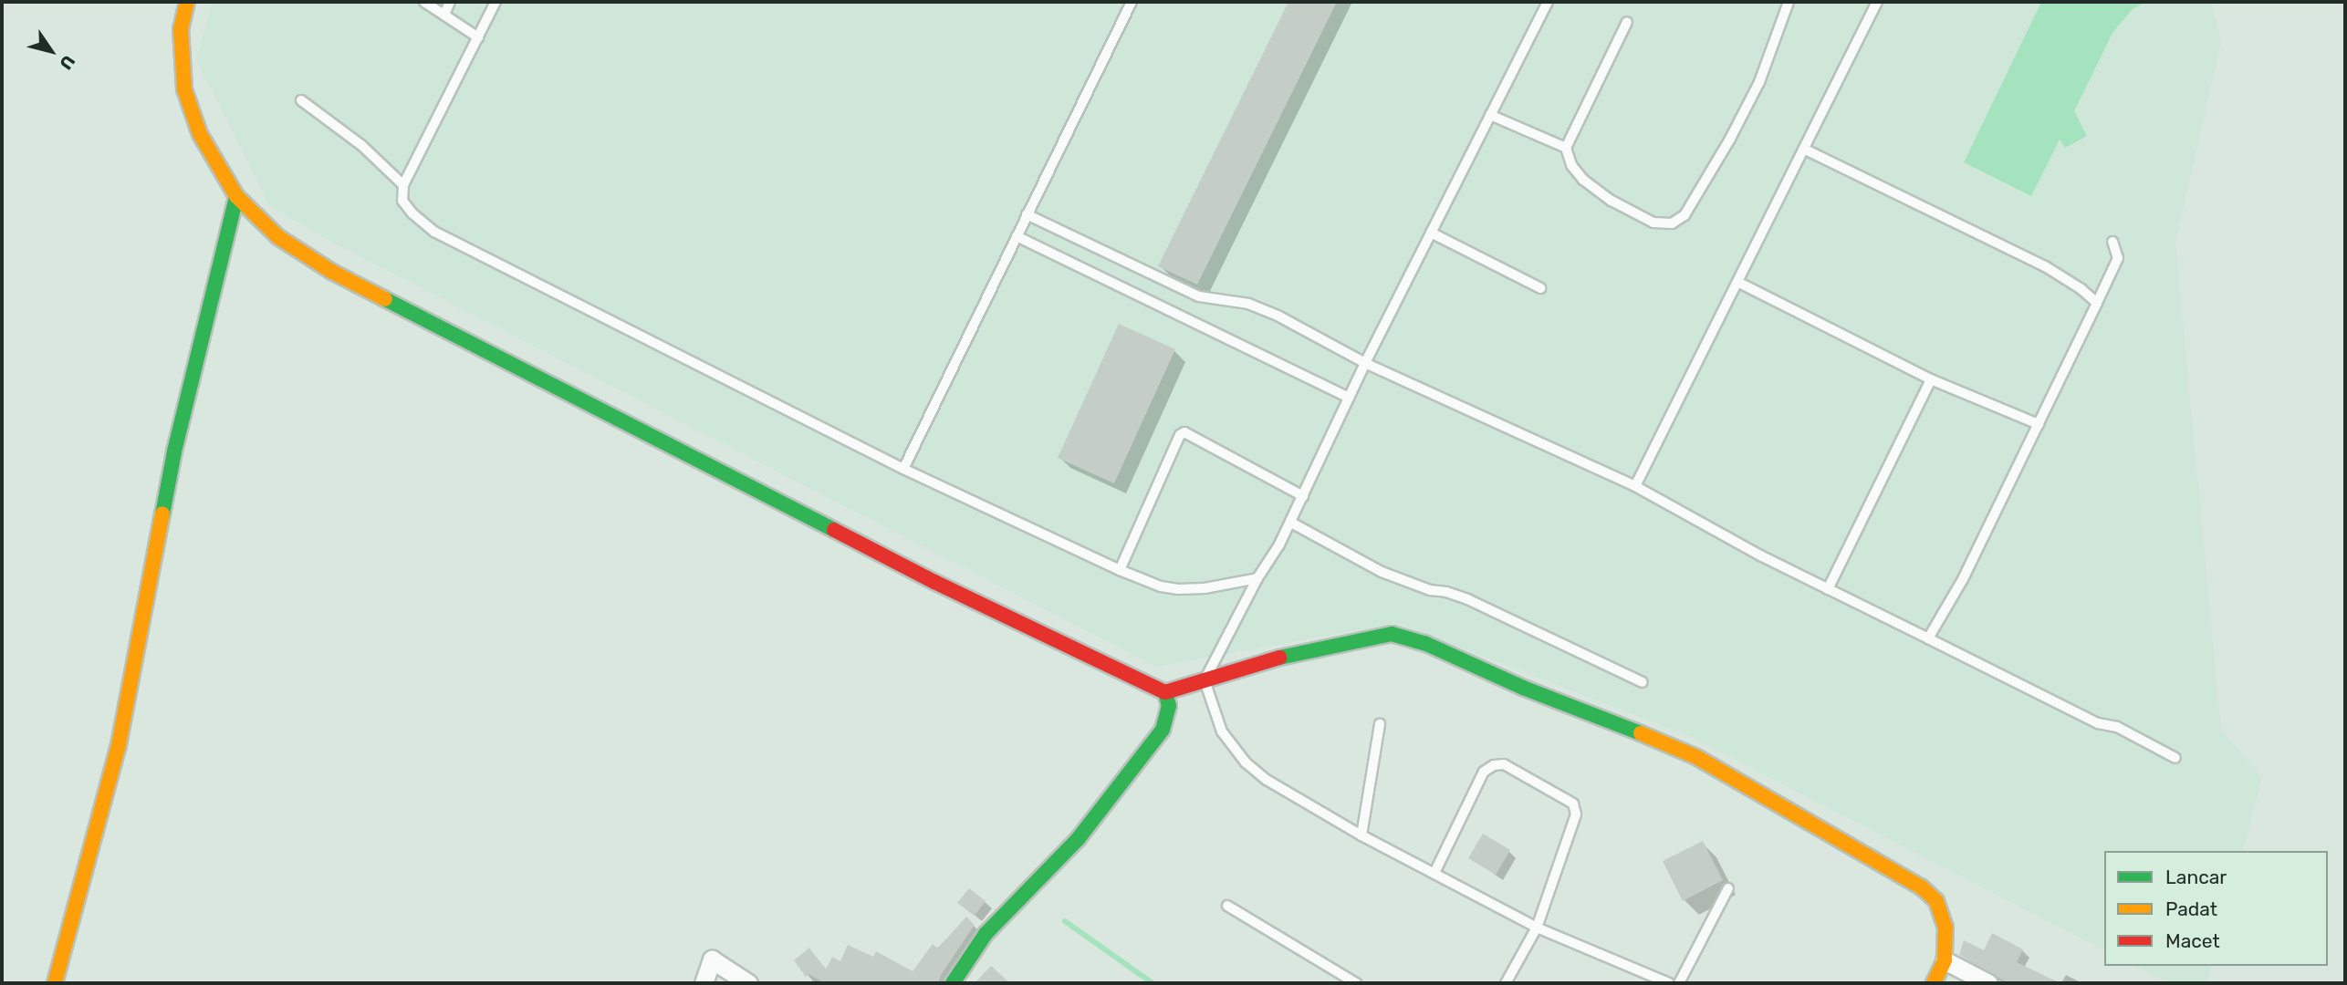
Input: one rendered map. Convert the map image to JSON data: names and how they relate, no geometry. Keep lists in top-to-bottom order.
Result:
{
  "legend": ["Lancar", "Padat", "Macet"],
  "north": "bottom right"
}
